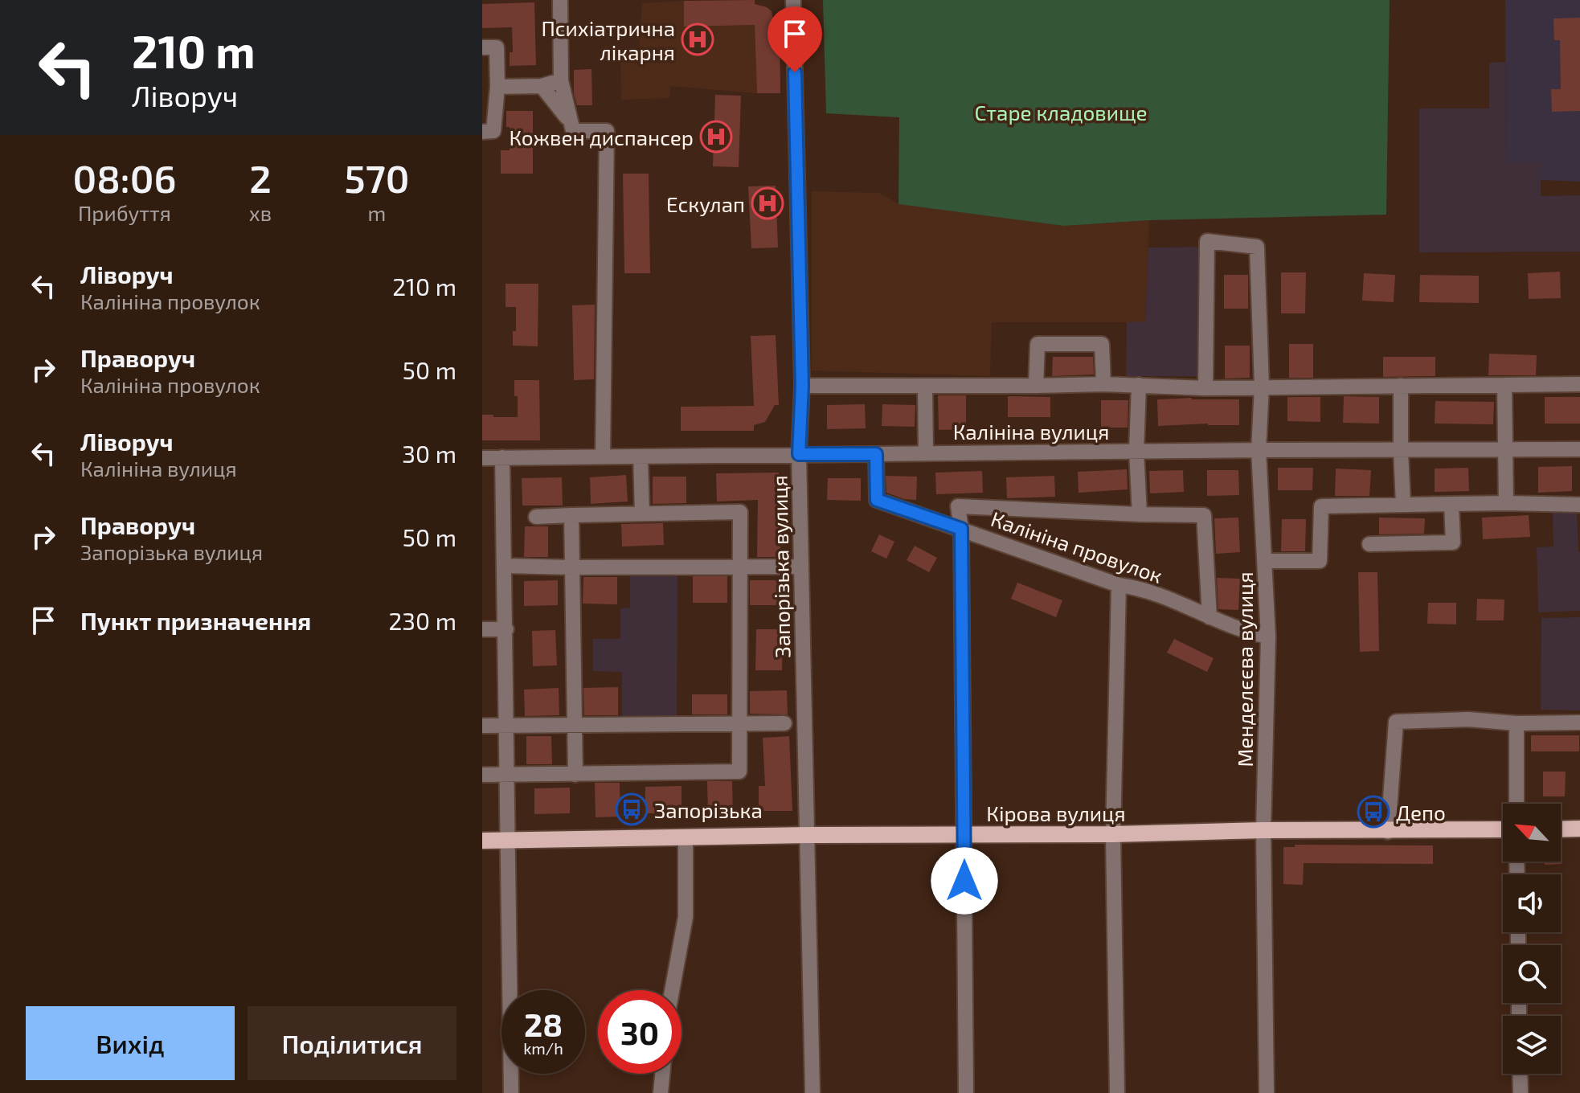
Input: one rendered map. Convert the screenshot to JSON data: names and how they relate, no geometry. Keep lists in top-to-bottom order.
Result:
{
  "streets": {
    "main road": ["Кірова вулиця"],
    "street": [
      "Калініна вулиця",
      "Калініна провулок",
      "Запорізька вулиця",
      "Менделєєва вулиця"
    ]
  },
  "crossings": [
    ["Калініна вулиця", "Калініна провулок"],
    ["Калініна вулиця", "Запорізька вулиця"],
    ["Калініна вулиця", "Менделєєва вулиця"],
    ["Калініна провулок", "Менделєєва вулиця"],
    ["Запорізька вулиця", "Кірова вулиця"],
    ["Менделєєва вулиця", "Кірова вулиця"]
  ],
  "parks": ["Старе кладовище"],
  "places": {
    "hospital": ["Психіатрична лікарня", "Кожвен диспансер", "Ескулап"],
    "bus stop": ["Запорізька", "Депо"]
  },
  "north": "top left",
  "page": {
    "turn": ["210 m", "Ліворуч"],
    "eta": [
      "08:06",
      "Прибуття",
      "2",
      "хв",
      "570",
      "m"
    ],
    "list": [
      {
        "name": "Ліворуч",
        "note": "Калініна провулок",
        "value": "210 m"
      },
      {
        "name": "Праворуч",
        "note": "Калініна провулок",
        "value": "50 m"
      },
      {
        "name": "Ліворуч",
        "note": "Калініна вулиця",
        "value": "30 m"
      },
      {
        "name": "Праворуч",
        "note": "Запорізька вулиця",
        "value": "50 m"
      },
      {
        "name": "Пункт призначення",
        "value": "230 m"
      }
    ],
    "speed": "28 km/h",
    "limit": "30",
    "buttons": ["Вихід", "Поділитися"]
  }
}
